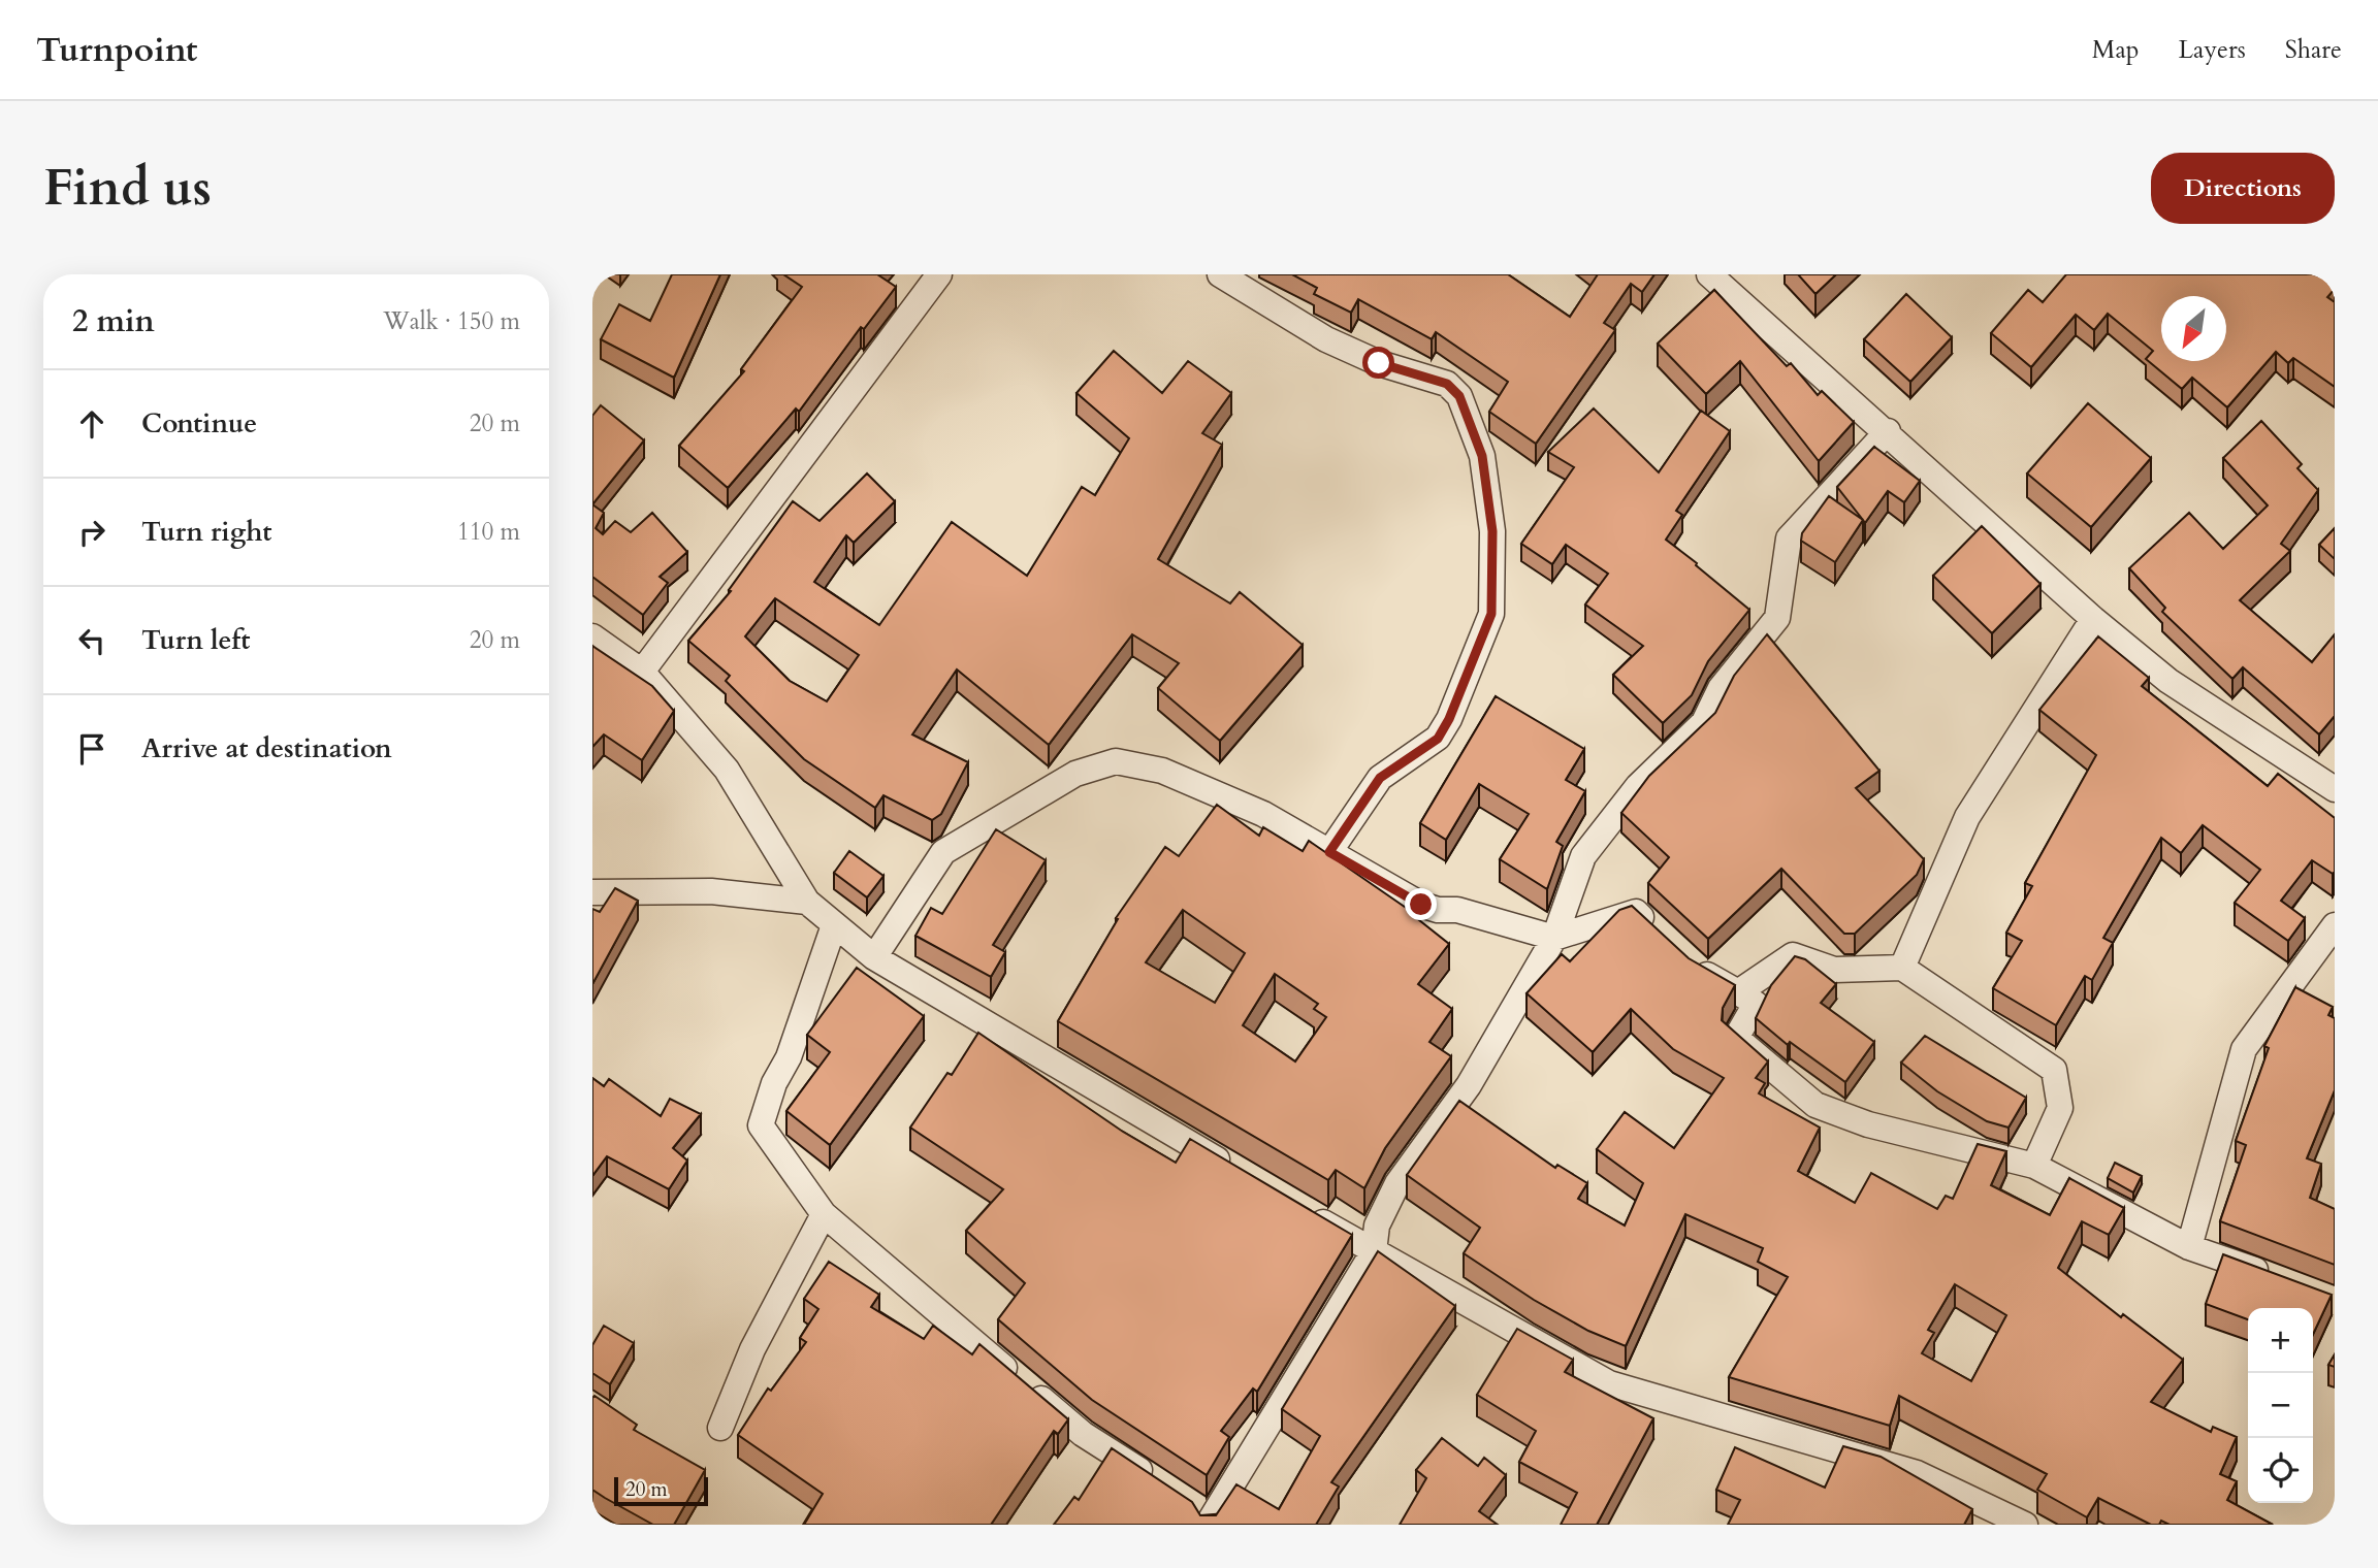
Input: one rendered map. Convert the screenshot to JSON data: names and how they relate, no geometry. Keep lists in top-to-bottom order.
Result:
{
  "scale_bar": "20 m",
  "north": "bottom left",
  "page": {
    "header": "Turnpoint",
    "nav": ["Map", "Layers", "Share"],
    "buttons": "Directions",
    "title": "Find us",
    "heading": ["2 min", "Walk · 150 m"],
    "list": [
      ["Continue", "20 m"],
      ["Turn right", "110 m"],
      ["Turn left", "20 m"],
      "Arrive at destination"
    ],
    "map_buttons": ["+", "−"],
    "scale": "20 m"
  }
}
